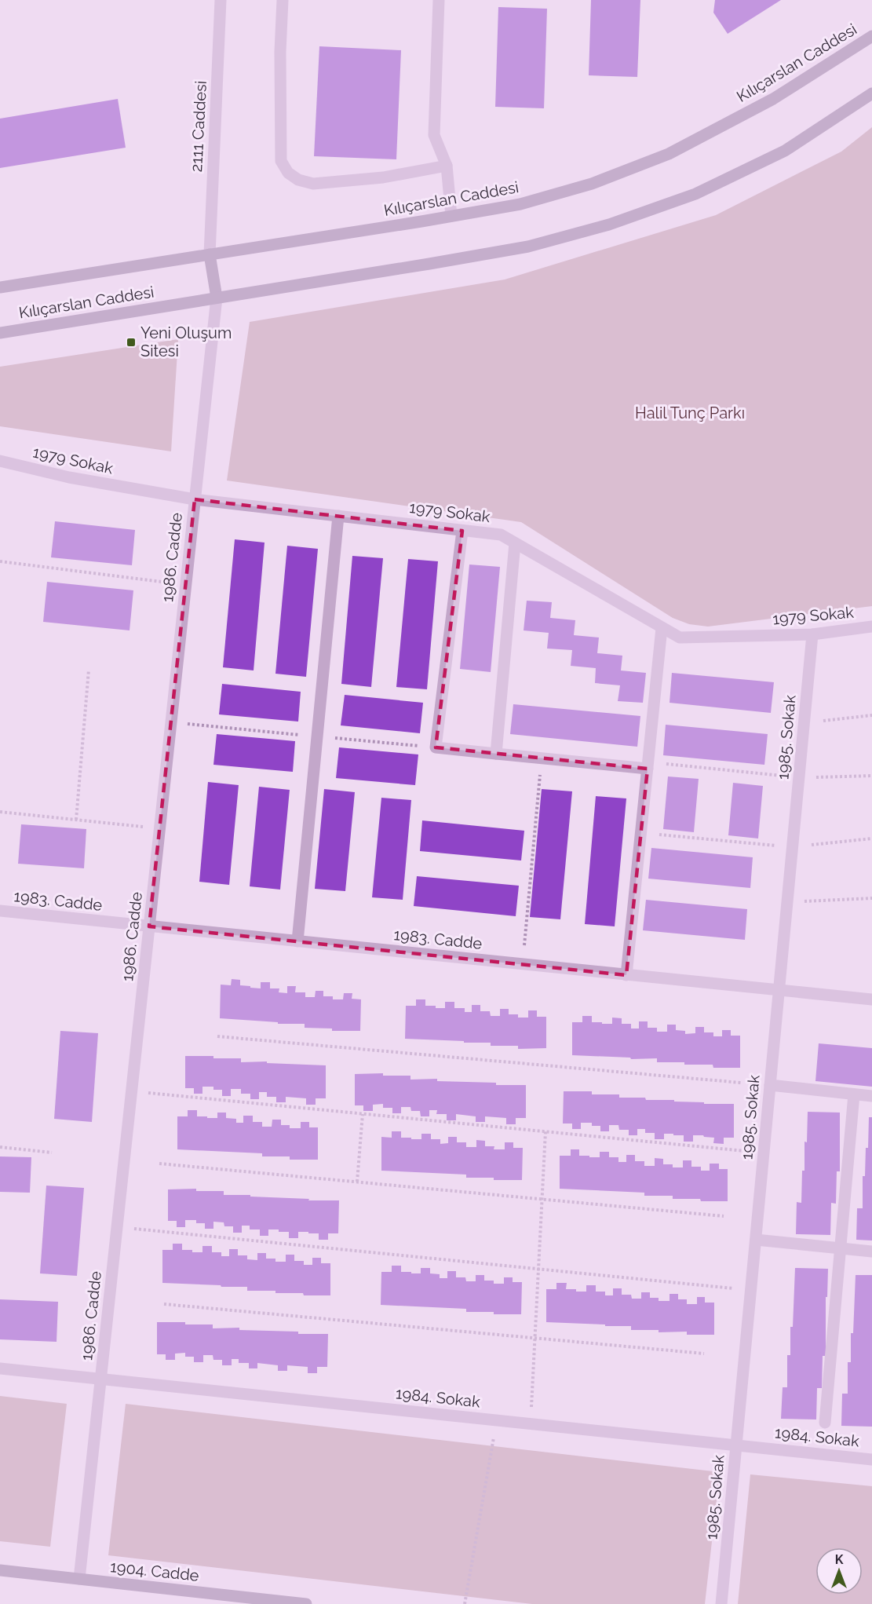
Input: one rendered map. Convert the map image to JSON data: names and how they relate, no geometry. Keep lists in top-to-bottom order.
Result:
{
  "streets": {
    "main road": ["Kılıçarslan Caddesi", "1904. Cadde"],
    "street": [
      "2111 Caddesi",
      "1979 Sokak",
      "1986. Cadde",
      "1985. Sokak",
      "1983. Cadde",
      "1984. Sokak"
    ]
  },
  "crossings": [
    ["Kılıçarslan Caddesi", "2111 Caddesi"],
    ["Kılıçarslan Caddesi", "1986. Cadde"],
    ["1979 Sokak", "1986. Cadde"],
    ["1979 Sokak", "1985. Sokak"],
    ["1986. Cadde", "1983. Cadde"],
    ["1986. Cadde", "1984. Sokak"],
    ["1986. Cadde", "1904. Cadde"],
    ["1985. Sokak", "1983. Cadde"],
    ["1985. Sokak", "1984. Sokak"]
  ],
  "parks": ["Halil Tunç Parkı"],
  "places": {
    "transit": ["Yeni Oluşum Sitesi"]
  },
  "north": "top"
}
